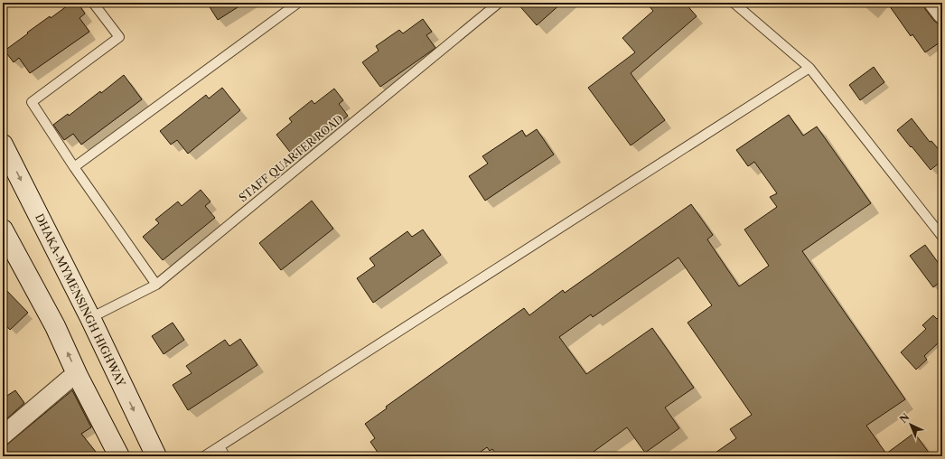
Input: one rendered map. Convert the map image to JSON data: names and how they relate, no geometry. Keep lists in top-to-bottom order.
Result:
{
  "streets": {
    "main road": ["DHAKA-MYMENSINGH HIGHWAY"],
    "lane": ["STAFF QUARTER ROAD"]
  },
  "crossings": [
    ["STAFF QUARTER ROAD", "DHAKA-MYMENSINGH HIGHWAY"]
  ],
  "north": "top left"
}
